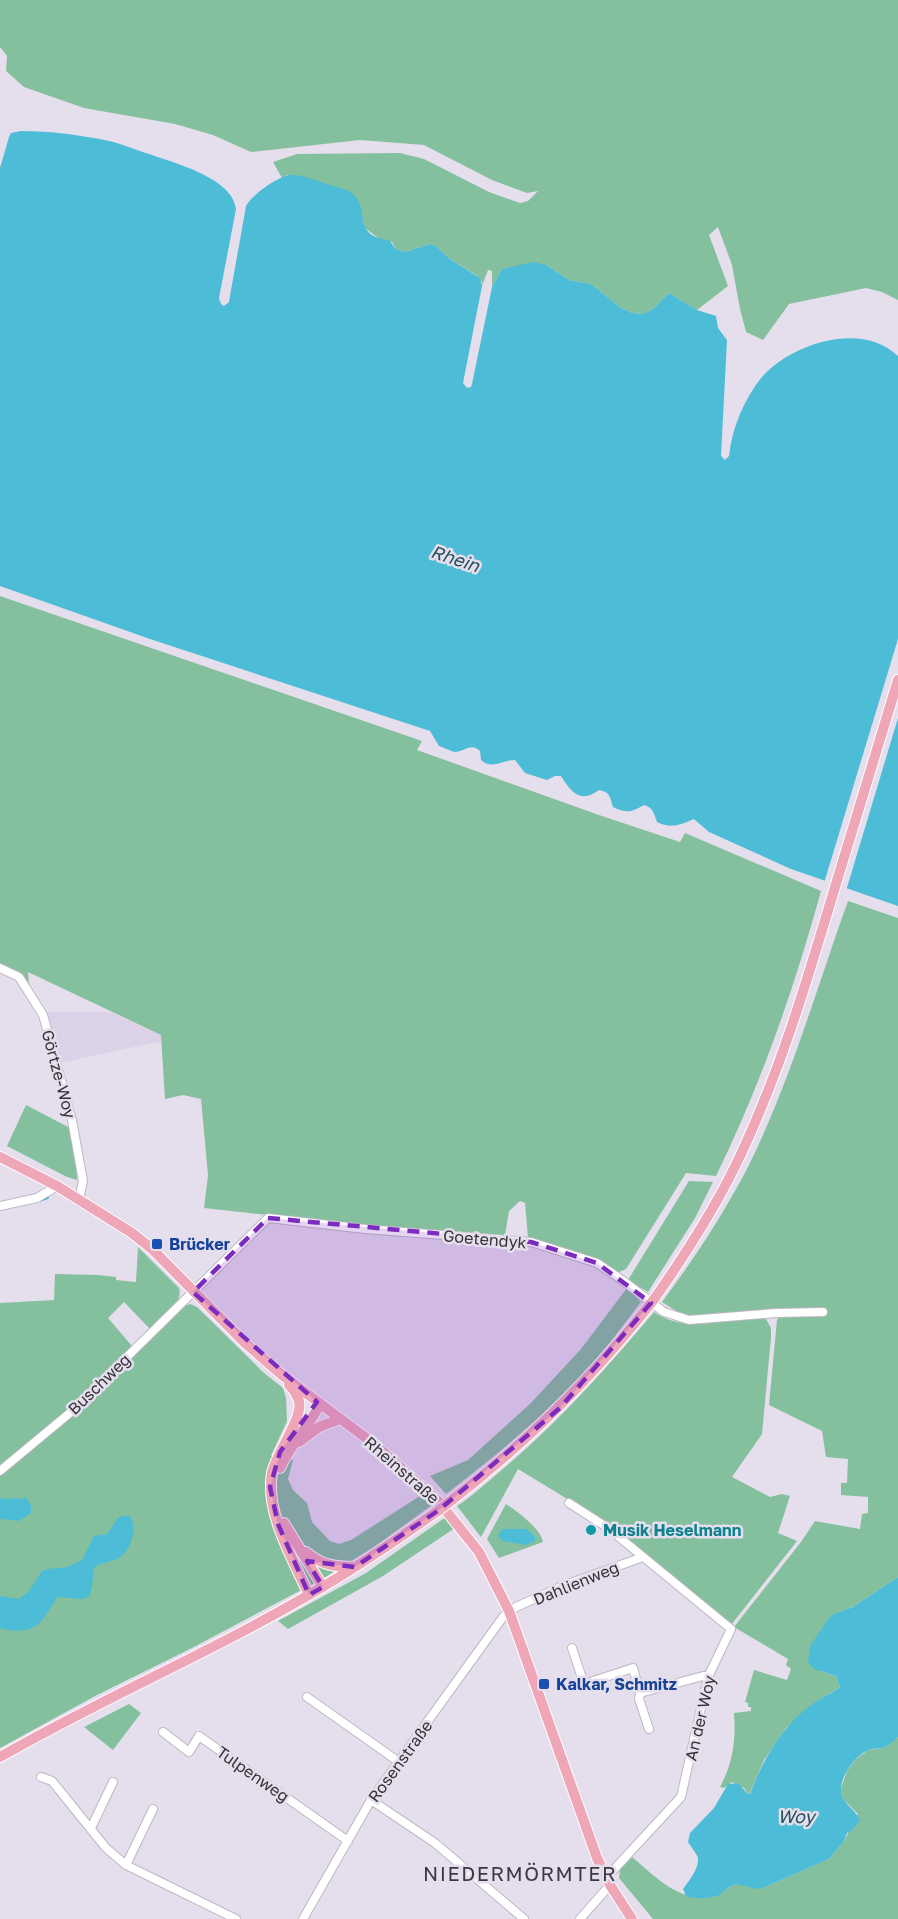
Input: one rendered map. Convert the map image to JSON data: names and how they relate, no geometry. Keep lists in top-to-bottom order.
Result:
{
  "streets": {
    "main road": ["Rheinstraße"],
    "street": [
      "Görtze-Woy",
      "Goetendyk",
      "Buschweg",
      "Dahlienweg",
      "An der Woy",
      "Rosenstraße",
      "Tulpenweg"
    ]
  },
  "crossings": [
    ["Görtze-Woy", "Rheinstraße"],
    ["Goetendyk", "Buschweg"],
    ["Goetendyk", "Rheinstraße"],
    ["Buschweg", "Rheinstraße"],
    ["Rheinstraße", "Dahlienweg"],
    ["Rheinstraße", "An der Woy"],
    ["Rheinstraße", "Rosenstraße"],
    ["Dahlienweg", "An der Woy"],
    ["Dahlienweg", "Rosenstraße"],
    ["Rosenstraße", "Tulpenweg"]
  ],
  "districts": ["NIEDERMÖRMTER"],
  "water": ["Rhein", "Woy"],
  "places": {
    "transit": ["Brücker", "Kalkar, Schmitz"],
    "other": ["Musik Heselmann"]
  }
}
